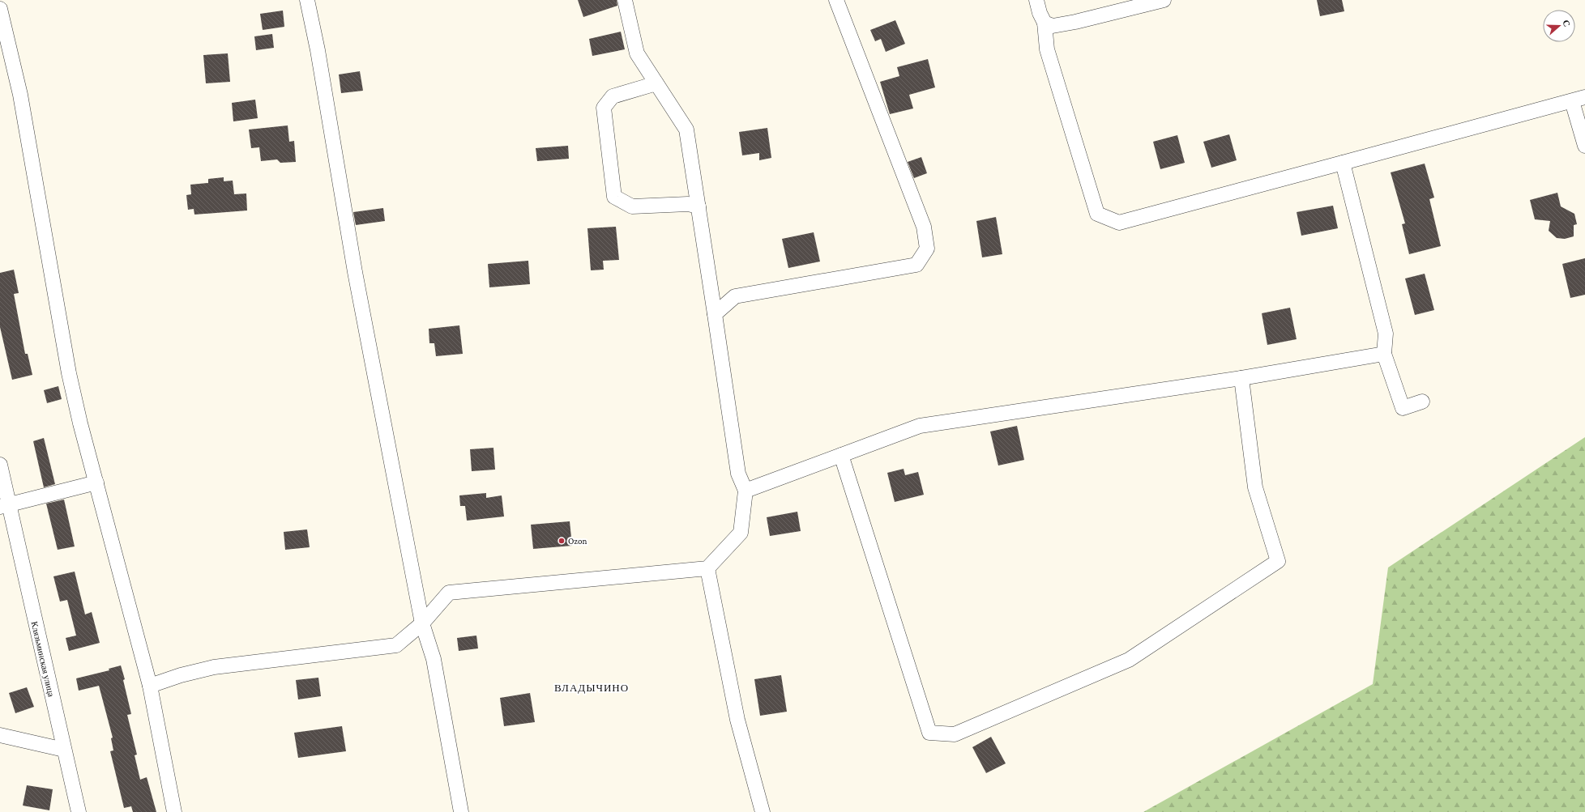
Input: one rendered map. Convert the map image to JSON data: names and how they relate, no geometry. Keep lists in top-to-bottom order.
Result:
{
  "streets": {
    "street": ["Клязьминская улица"]
  },
  "districts": ["ВЛАДЫЧИНО"],
  "places": ["Ozon"],
  "north": "right"
}
